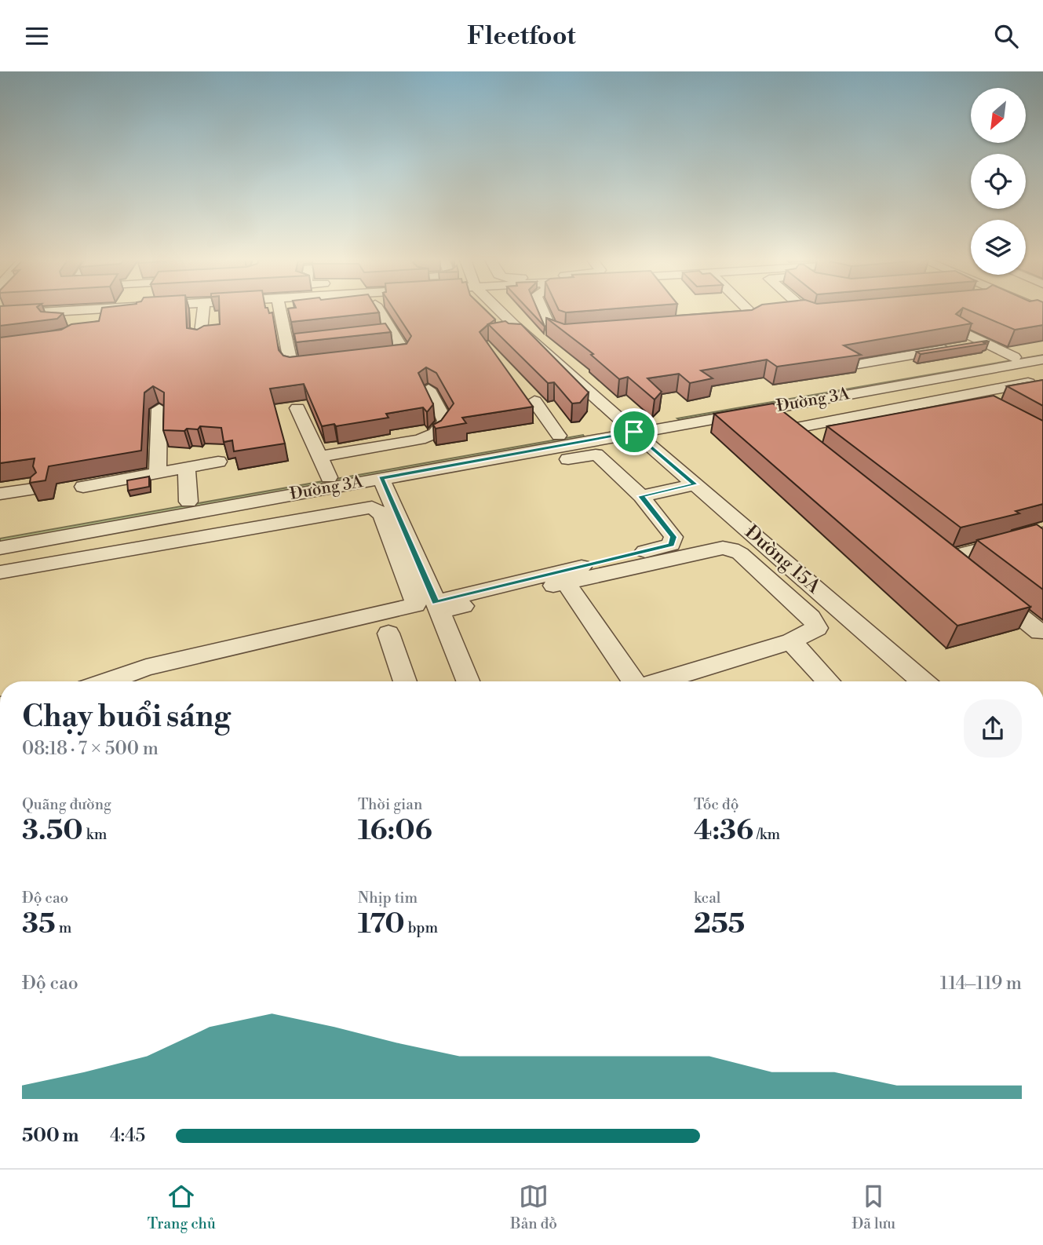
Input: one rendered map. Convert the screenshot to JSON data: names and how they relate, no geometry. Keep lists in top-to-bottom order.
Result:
{
  "streets": {
    "street": ["Đường 3A", "Đường 15A"]
  },
  "crossings": [
    ["Đường 3A", "Đường 15A"]
  ],
  "north": "bottom left",
  "page": {
    "header": "Fleetfoot",
    "heading": ["Chạy buổi sáng", "08:18 · 7 × 500 m"],
    "stats": [
      ["Quãng đường", "3.50 km"],
      ["Thời gian", "16:06"],
      ["Tốc độ", "4:36 /km"],
      ["Độ cao", "35 m"],
      ["Nhịp tim", "170 bpm"],
      ["kcal", "255"]
    ],
    "chart": ["Độ cao", "114–119 m"],
    "list": [
      {
        "name": "500 m",
        "note": "4:45"
      }
    ],
    "tabs": ["Trang chủ", "Bản đồ", "Đã lưu"]
  }
}
